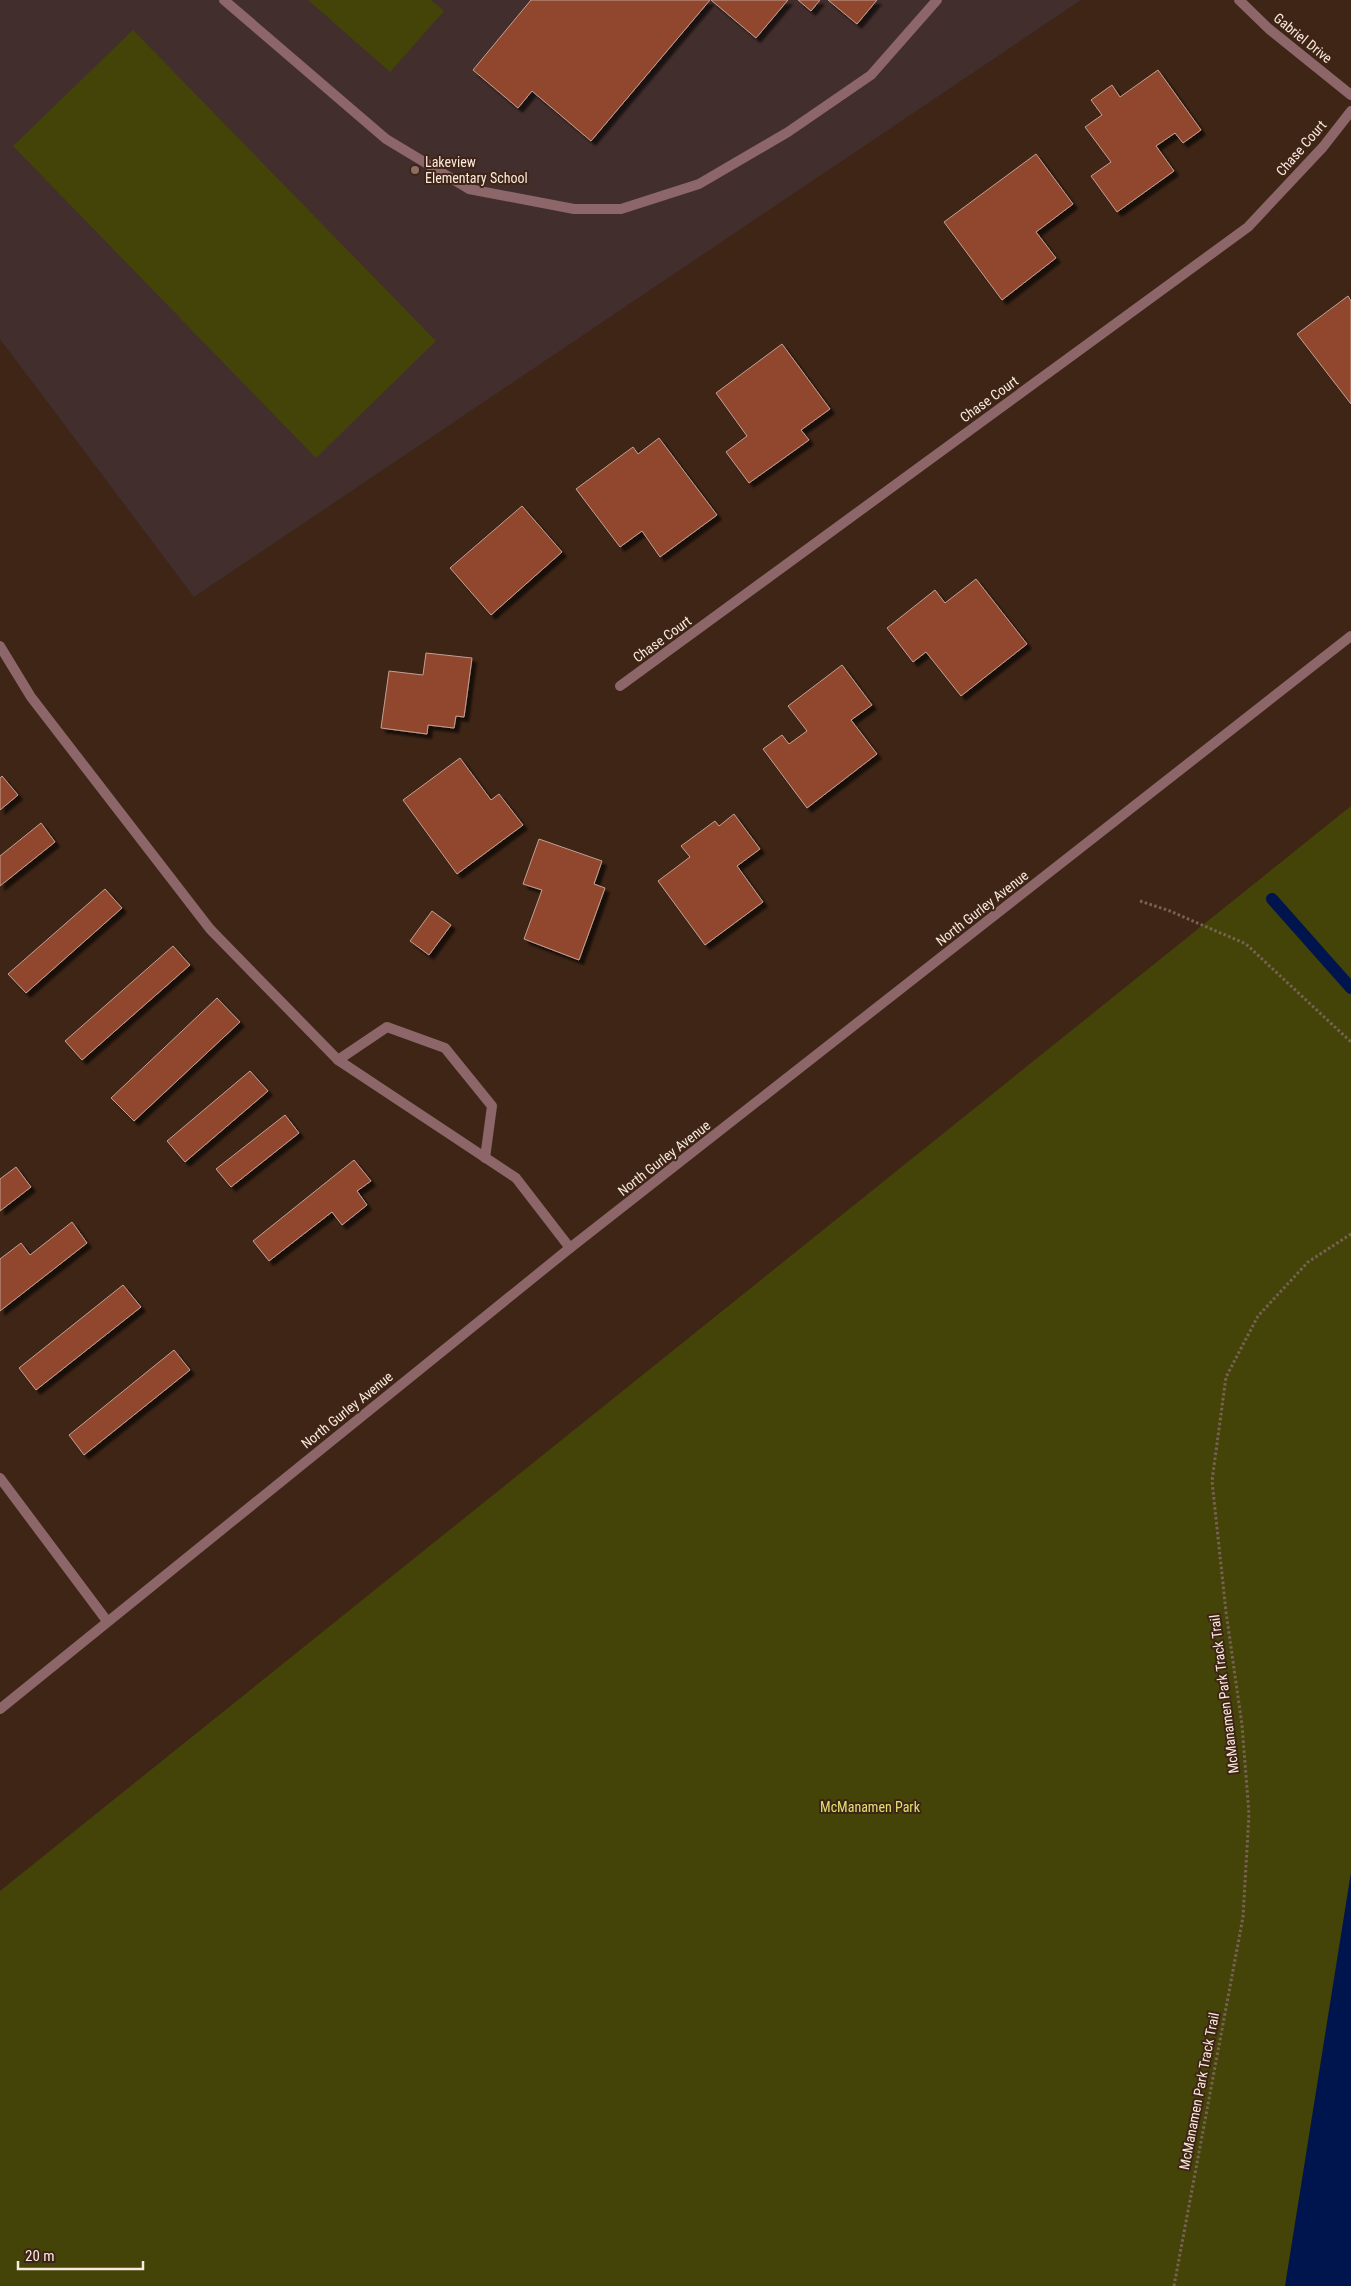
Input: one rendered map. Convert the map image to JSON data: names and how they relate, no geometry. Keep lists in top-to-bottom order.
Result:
{
  "streets": {
    "street": ["Gabriel Drive", "Chase Court", "North Gurley Avenue"],
    "path": ["McManamen Park Track Trail"]
  },
  "parks": ["McManamen Park"],
  "places": ["Lakeview Elementary School"],
  "scale_bar": "20 m"
}
